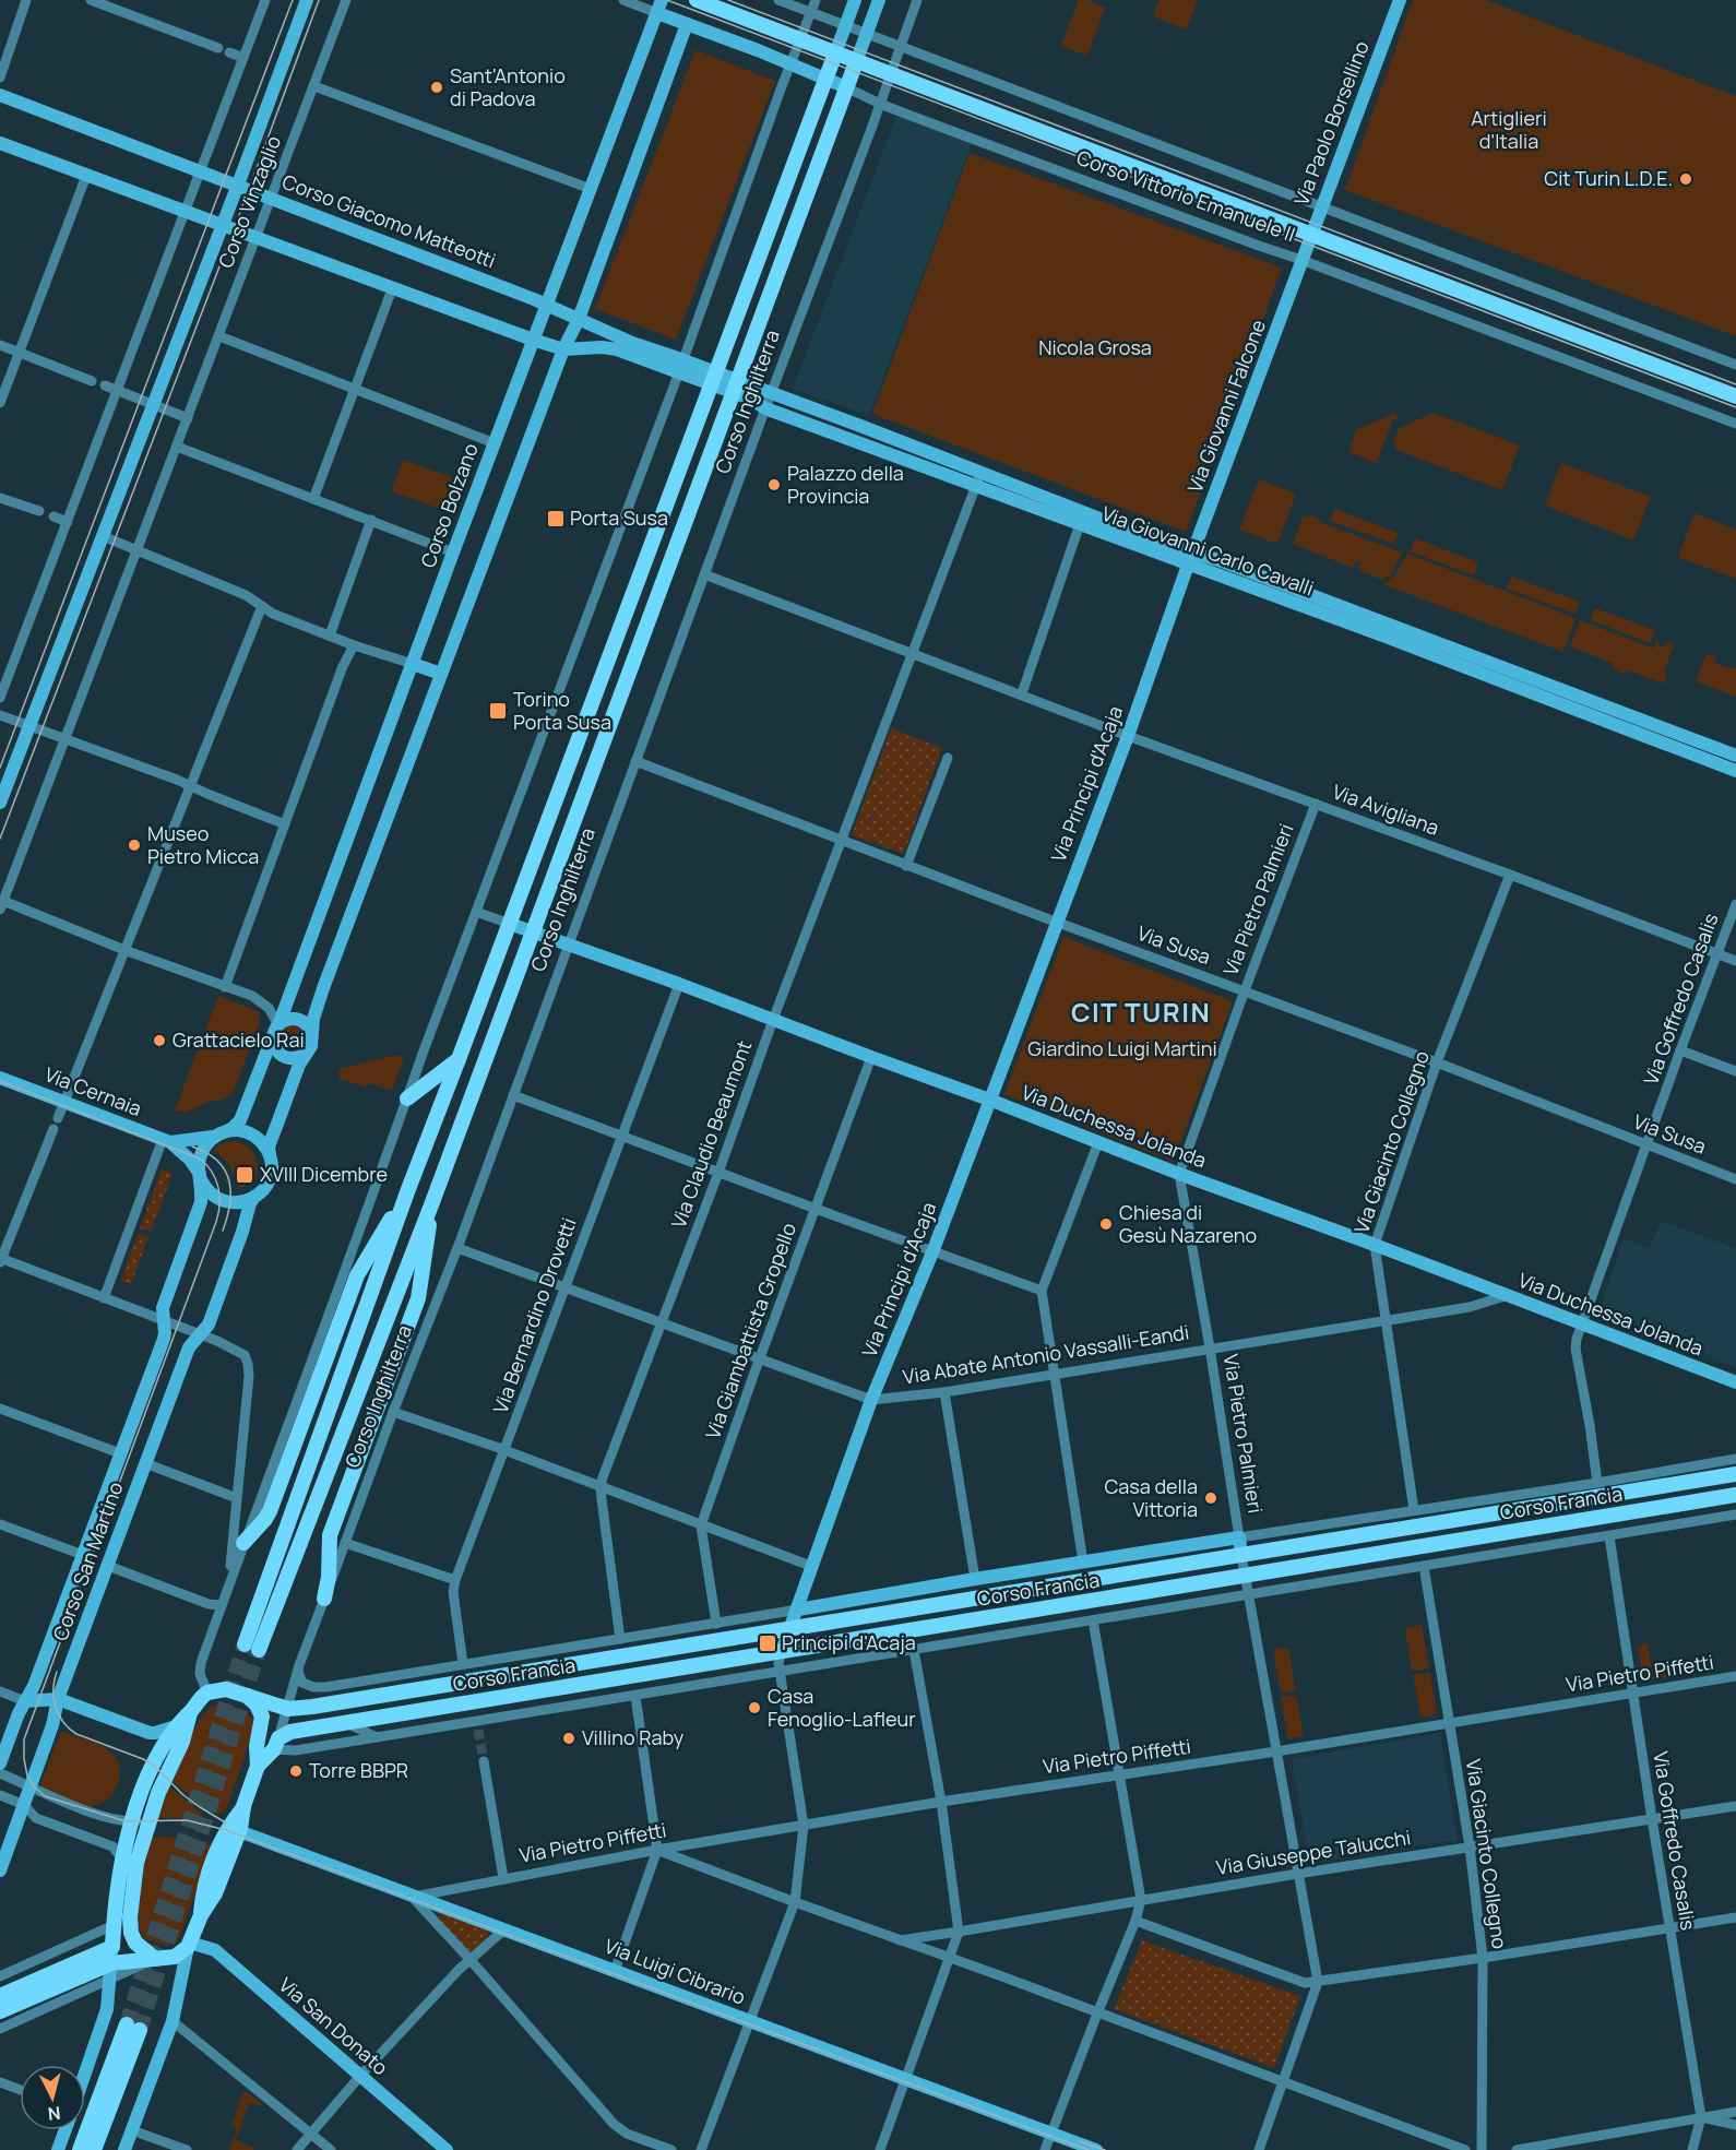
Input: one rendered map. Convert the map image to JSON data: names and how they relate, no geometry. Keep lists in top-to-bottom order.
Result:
{
  "streets": {
    "main road": ["Corso Vittorio Emanuele II", "Corso Inghilterra", "Corso Francia"],
    "street": [
      "Via Paolo Borsellino",
      "Corso Vinzaglio",
      "Corso Giacomo Matteotti",
      "Via Giovanni Falcone",
      "Corso Bolzano",
      "Via Giovanni Carlo Cavalli",
      "Via Principi d'Acaja",
      "Via Avigliana",
      "Via Pietro Palmieri",
      "Via Susa",
      "Via Goffredo Casalis",
      "Via Cernaia",
      "Via Duchessa Jolanda",
      "Via Claudio Beaumont",
      "Via Giacinto Collegno",
      "Via Bernardino Drovetti",
      "Via Giambattista Gropello",
      "Via Abate Antonio Vassalli-Eandi",
      "Corso San Martino",
      "Via Pietro Piffetti",
      "Via Giuseppe Talucchi",
      "Via Luigi Cibrario",
      "Via San Donato"
    ]
  },
  "crossings": [
    ["Via Paolo Borsellino", "Corso Vittorio Emanuele II"],
    ["Via Paolo Borsellino", "Via Giovanni Falcone"],
    ["Corso Vittorio Emanuele II", "Corso Inghilterra"],
    ["Corso Vittorio Emanuele II", "Via Giovanni Falcone"],
    ["Corso Vittorio Emanuele II", "Corso Bolzano"],
    ["Corso Vinzaglio", "Corso Giacomo Matteotti"],
    ["Corso Giacomo Matteotti", "Corso Bolzano"],
    ["Corso Giacomo Matteotti", "Via Giovanni Carlo Cavalli"],
    ["Corso Inghilterra", "Via Giovanni Carlo Cavalli"],
    ["Corso Inghilterra", "Via Avigliana"],
    ["Corso Inghilterra", "Via Susa"],
    ["Corso Inghilterra", "Via Duchessa Jolanda"],
    ["Corso Inghilterra", "Via Abate Antonio Vassalli-Eandi"],
    ["Corso Inghilterra", "Corso Francia"],
    ["Via Giovanni Falcone", "Via Giovanni Carlo Cavalli"],
    ["Via Giovanni Falcone", "Via Principi d'Acaja"],
    ["Corso Bolzano", "Via Cernaia"],
    ["Corso Bolzano", "Corso San Martino"],
    ["Via Giovanni Carlo Cavalli", "Via Principi d'Acaja"],
    ["Via Principi d'Acaja", "Via Avigliana"],
    ["Via Principi d'Acaja", "Via Susa"],
    ["Via Principi d'Acaja", "Via Duchessa Jolanda"],
    ["Via Principi d'Acaja", "Via Abate Antonio Vassalli-Eandi"],
    ["Via Principi d'Acaja", "Corso Francia"],
    ["Via Principi d'Acaja", "Via Pietro Piffetti"],
    ["Via Principi d'Acaja", "Via Luigi Cibrario"],
    ["Via Avigliana", "Via Pietro Palmieri"],
    ["Via Avigliana", "Via Goffredo Casalis"],
    ["Via Avigliana", "Via Claudio Beaumont"],
    ["Via Avigliana", "Via Giacinto Collegno"],
    ["Via Pietro Palmieri", "Via Susa"],
    ["Via Pietro Palmieri", "Via Duchessa Jolanda"],
    ["Via Pietro Palmieri", "Via Abate Antonio Vassalli-Eandi"],
    ["Via Pietro Palmieri", "Corso Francia"],
    ["Via Pietro Palmieri", "Via Pietro Piffetti"],
    ["Via Pietro Palmieri", "Via Giuseppe Talucchi"],
    ["Via Susa", "Via Goffredo Casalis"],
    ["Via Susa", "Via Claudio Beaumont"],
    ["Via Susa", "Via Giacinto Collegno"],
    ["Via Goffredo Casalis", "Via Duchessa Jolanda"],
    ["Via Goffredo Casalis", "Corso Francia"],
    ["Via Goffredo Casalis", "Via Pietro Piffetti"],
    ["Via Goffredo Casalis", "Via Giuseppe Talucchi"],
    ["Via Cernaia", "Corso San Martino"],
    ["Via Duchessa Jolanda", "Via Claudio Beaumont"],
    ["Via Duchessa Jolanda", "Via Giacinto Collegno"],
    ["Via Duchessa Jolanda", "Via Bernardino Drovetti"],
    ["Via Duchessa Jolanda", "Via Giambattista Gropello"],
    ["Via Duchessa Jolanda", "Via Abate Antonio Vassalli-Eandi"],
    ["Via Claudio Beaumont", "Via Abate Antonio Vassalli-Eandi"],
    ["Via Claudio Beaumont", "Corso Francia"],
    ["Via Giacinto Collegno", "Via Abate Antonio Vassalli-Eandi"],
    ["Via Giacinto Collegno", "Corso Francia"],
    ["Via Giacinto Collegno", "Via Pietro Piffetti"],
    ["Via Giacinto Collegno", "Via Giuseppe Talucchi"],
    ["Via Bernardino Drovetti", "Via Abate Antonio Vassalli-Eandi"],
    ["Via Bernardino Drovetti", "Corso Francia"],
    ["Via Giambattista Gropello", "Via Abate Antonio Vassalli-Eandi"],
    ["Via Giambattista Gropello", "Corso Francia"],
    ["Via Pietro Piffetti", "Via Luigi Cibrario"]
  ],
  "districts": ["CIT TURIN"],
  "parks": ["Artiglieri d'Italia", "Nicola Grosa", "Giardino Luigi Martini"],
  "places": {
    "other": [
      "Sant'Antonio di Padova",
      "Cit Turin L.D.E.",
      "Palazzo della Provincia",
      "Museo Pietro Micca",
      "Grattacielo Rai",
      "Chiesa di Gesù Nazareno",
      "Casa della Vittoria",
      "Casa Fenoglio-Lafleur",
      "Villino Raby",
      "Torre BBPR"
    ],
    "transit": [
      "Porta Susa",
      "Torino Porta Susa",
      "XVIII Dicembre",
      "Principi d'Acaja"
    ]
  },
  "north": "bottom"
}
